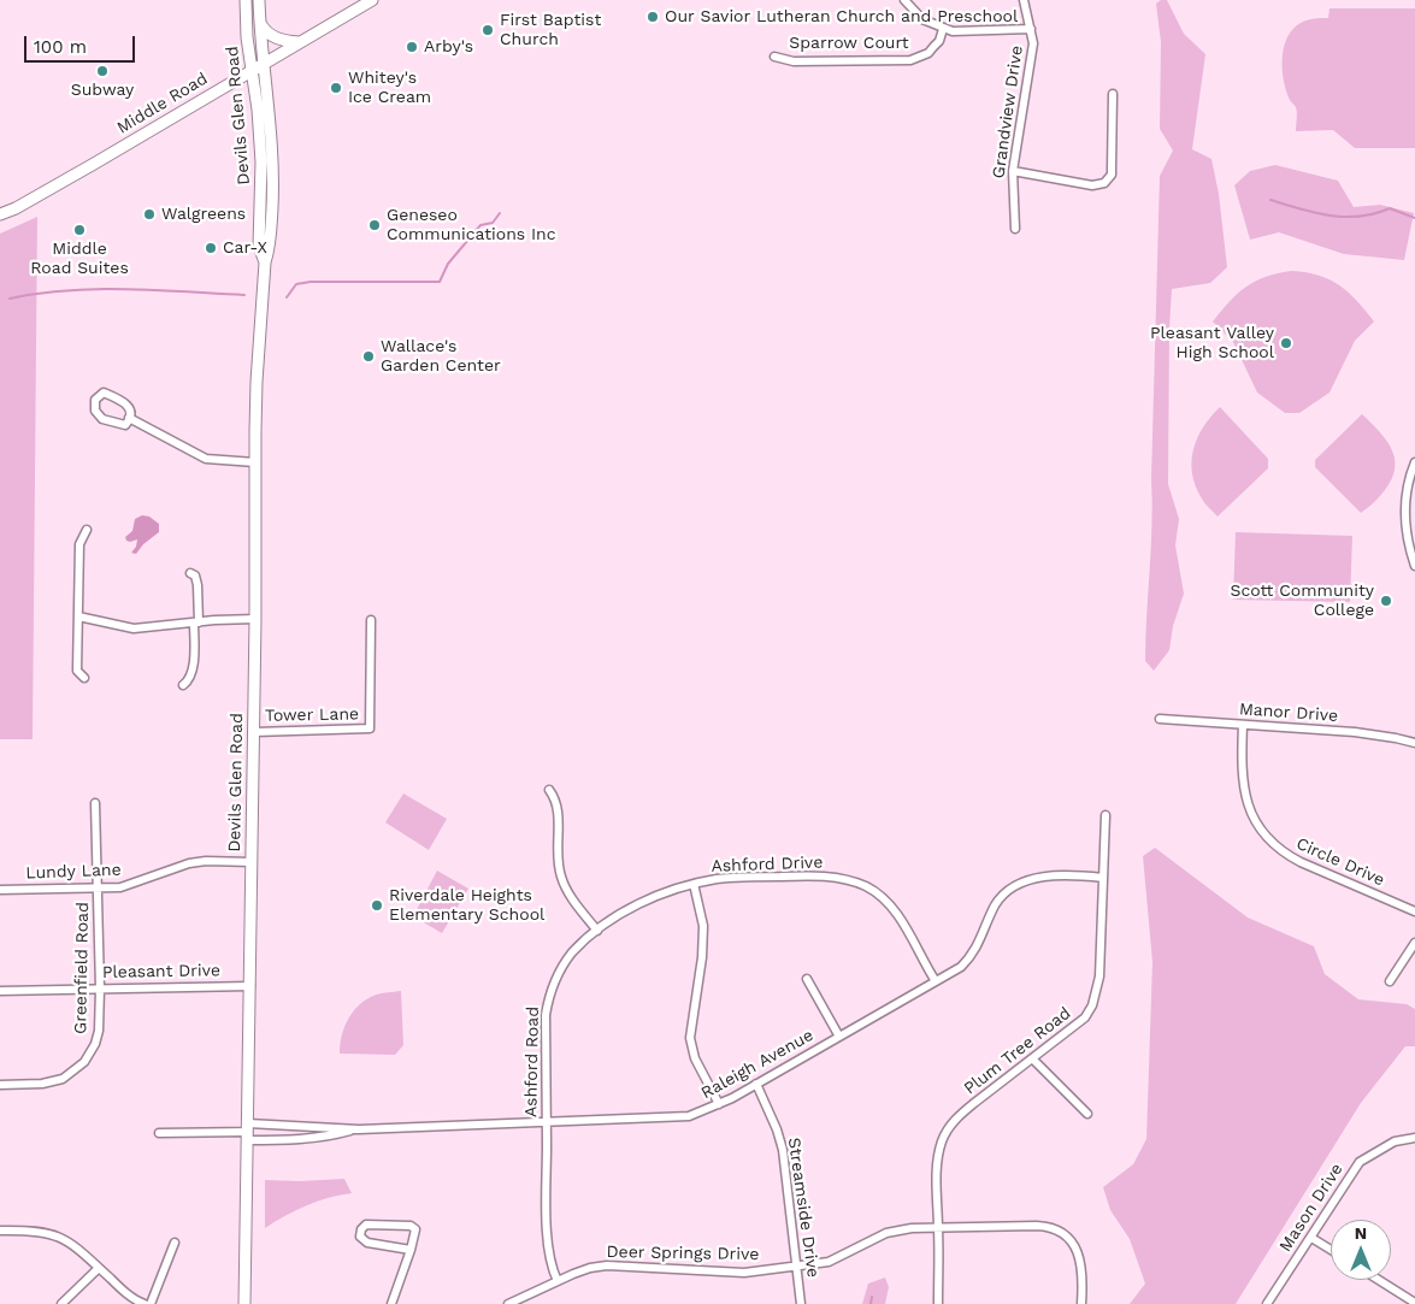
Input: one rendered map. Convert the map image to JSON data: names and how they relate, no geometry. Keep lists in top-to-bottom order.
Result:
{
  "streets": {
    "main road": ["Middle Road", "Devils Glen Road"],
    "street": [
      "Sparrow Court",
      "Grandview Drive",
      "Manor Drive",
      "Tower Lane",
      "Circle Drive",
      "Ashford Drive",
      "Lundy Lane",
      "Greenfield Road",
      "Pleasant Drive",
      "Plum Tree Road",
      "Ashford Road",
      "Raleigh Avenue",
      "Streamside Drive",
      "Mason Drive",
      "Deer Springs Drive"
    ]
  },
  "crossings": [
    ["Middle Road", "Devils Glen Road"],
    ["Devils Glen Road", "Tower Lane"],
    ["Devils Glen Road", "Lundy Lane"],
    ["Devils Glen Road", "Pleasant Drive"],
    ["Devils Glen Road", "Raleigh Avenue"],
    ["Manor Drive", "Circle Drive"],
    ["Ashford Drive", "Ashford Road"],
    ["Ashford Drive", "Raleigh Avenue"],
    ["Lundy Lane", "Greenfield Road"],
    ["Greenfield Road", "Pleasant Drive"],
    ["Plum Tree Road", "Raleigh Avenue"],
    ["Plum Tree Road", "Deer Springs Drive"],
    ["Ashford Road", "Raleigh Avenue"],
    ["Ashford Road", "Deer Springs Drive"],
    ["Raleigh Avenue", "Streamside Drive"],
    ["Streamside Drive", "Deer Springs Drive"]
  ],
  "places": [
    "Our Savior Lutheran Church and Preschool",
    "First Baptist Church",
    "Arby's",
    "Subway",
    "Whitey's Ice Cream",
    "Walgreens",
    "Geneseo Communications Inc",
    "Middle Road Suites",
    "Car-X",
    "Pleasant Valley High School",
    "Wallace's Garden Center",
    "Scott Community College",
    "Riverdale Heights Elementary School"
  ],
  "scale_bar": "100 m",
  "north": "top"
}
